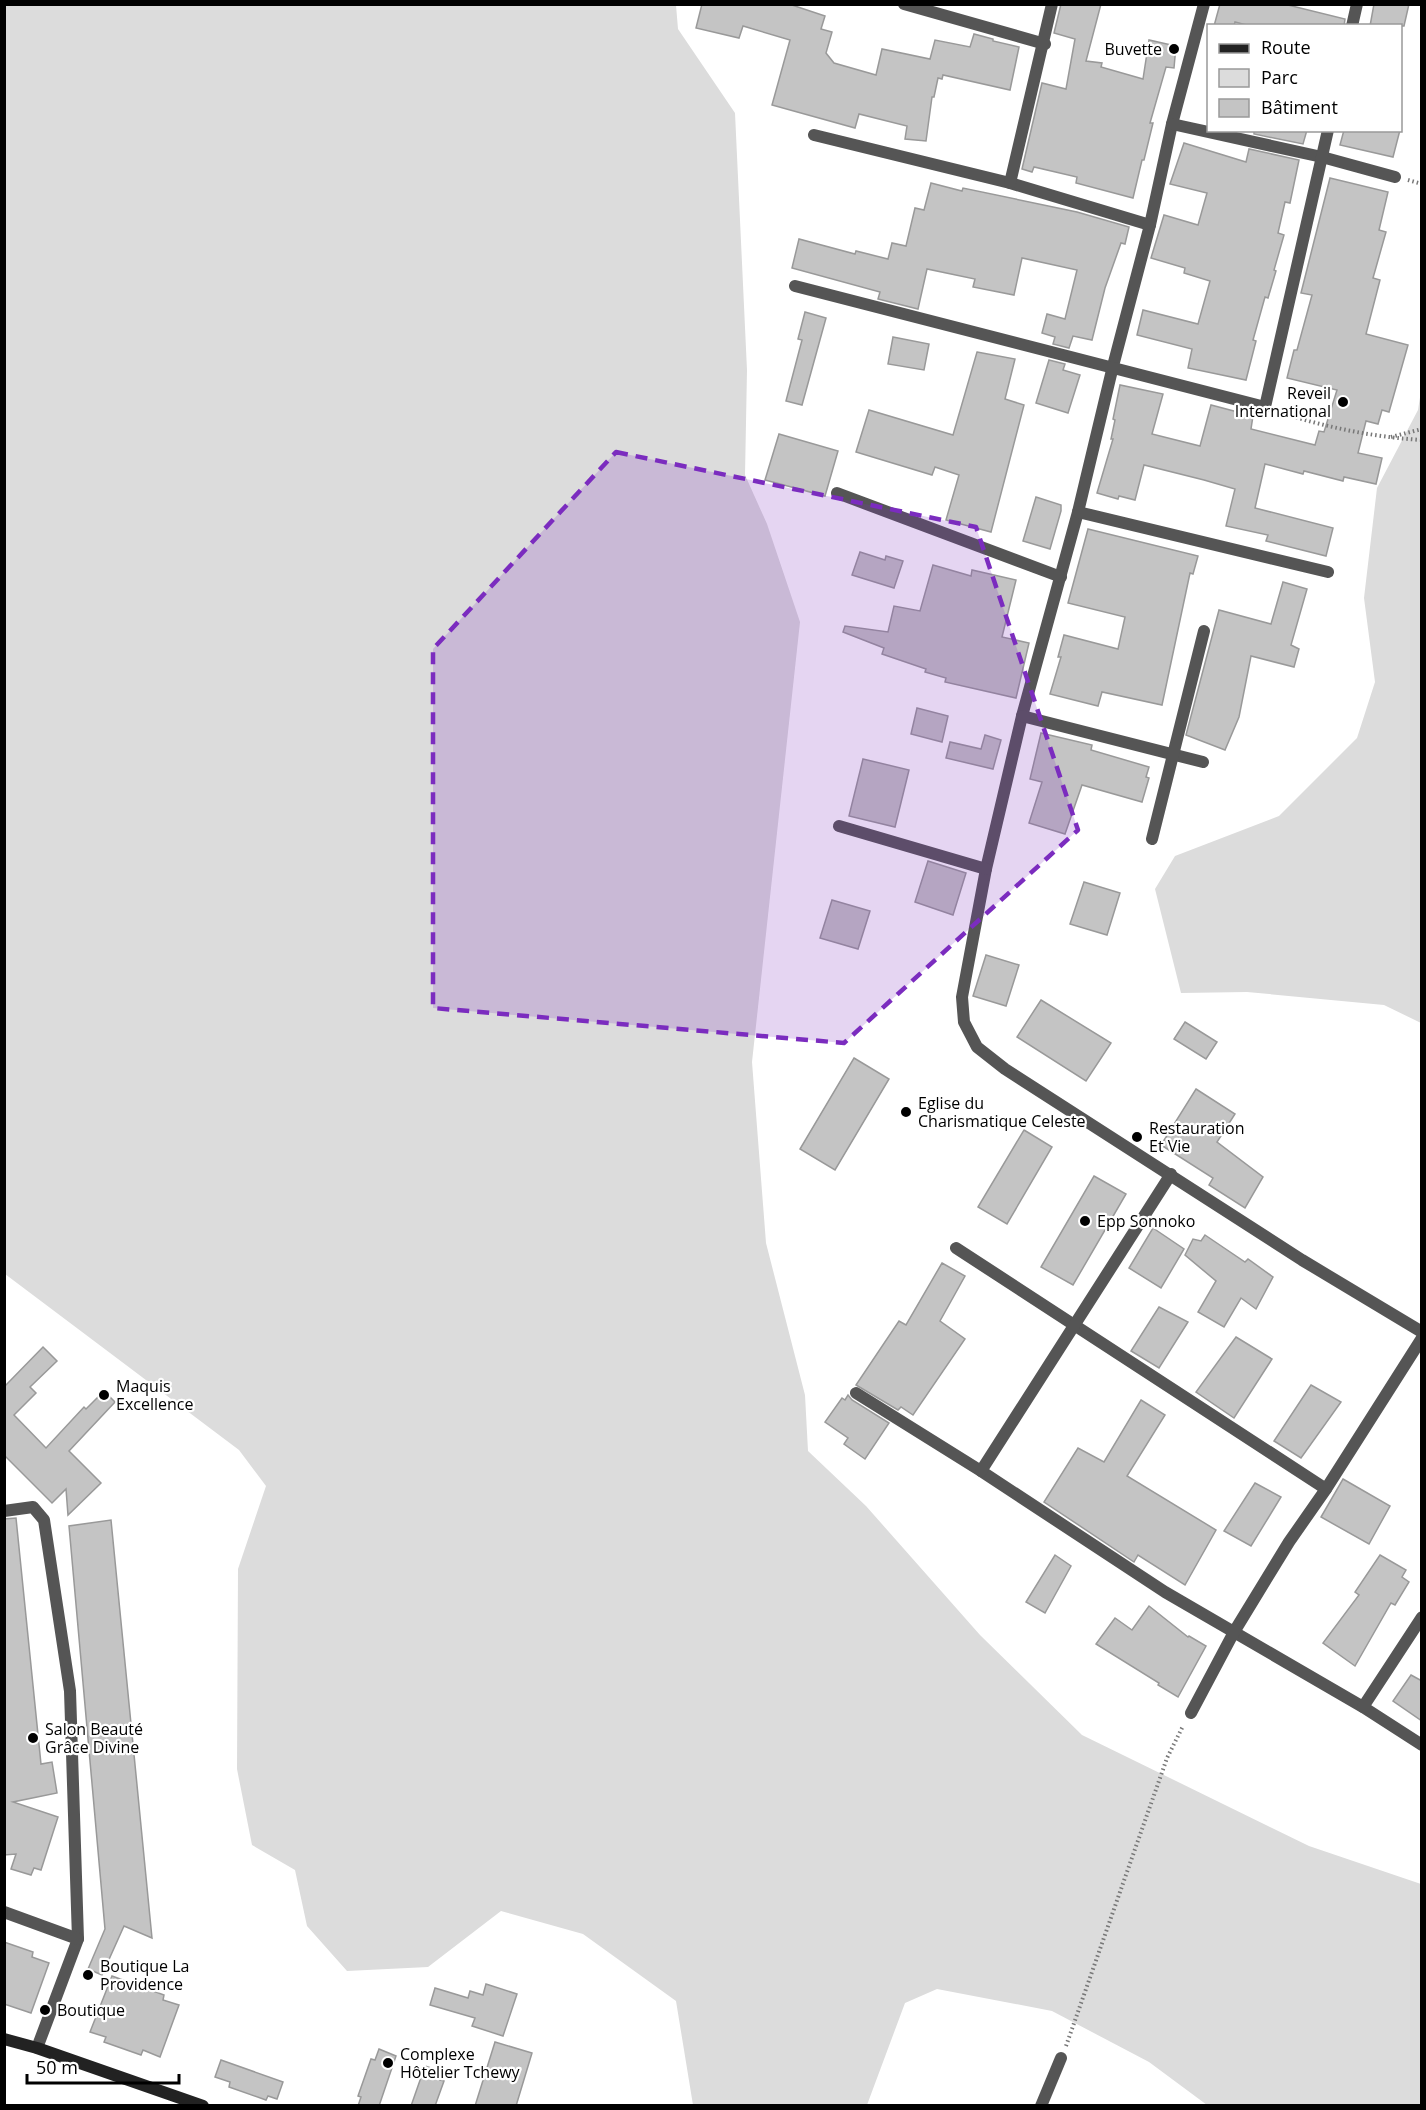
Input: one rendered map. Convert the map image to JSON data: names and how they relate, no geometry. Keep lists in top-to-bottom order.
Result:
{
  "places": [
    "Buvette",
    "Reveil International",
    "Eglise du Charismatique Celeste",
    "Restauration Et Vie",
    "Epp Sonnoko",
    "Maquis Excellence",
    "Salon Beauté Grâce Divine",
    "Boutique La Providence",
    "Boutique",
    "Complexe Hôtelier Tchewy"
  ],
  "legend": ["Route", "Parc", "Bâtiment"],
  "scale_bar": "50 m"
}
